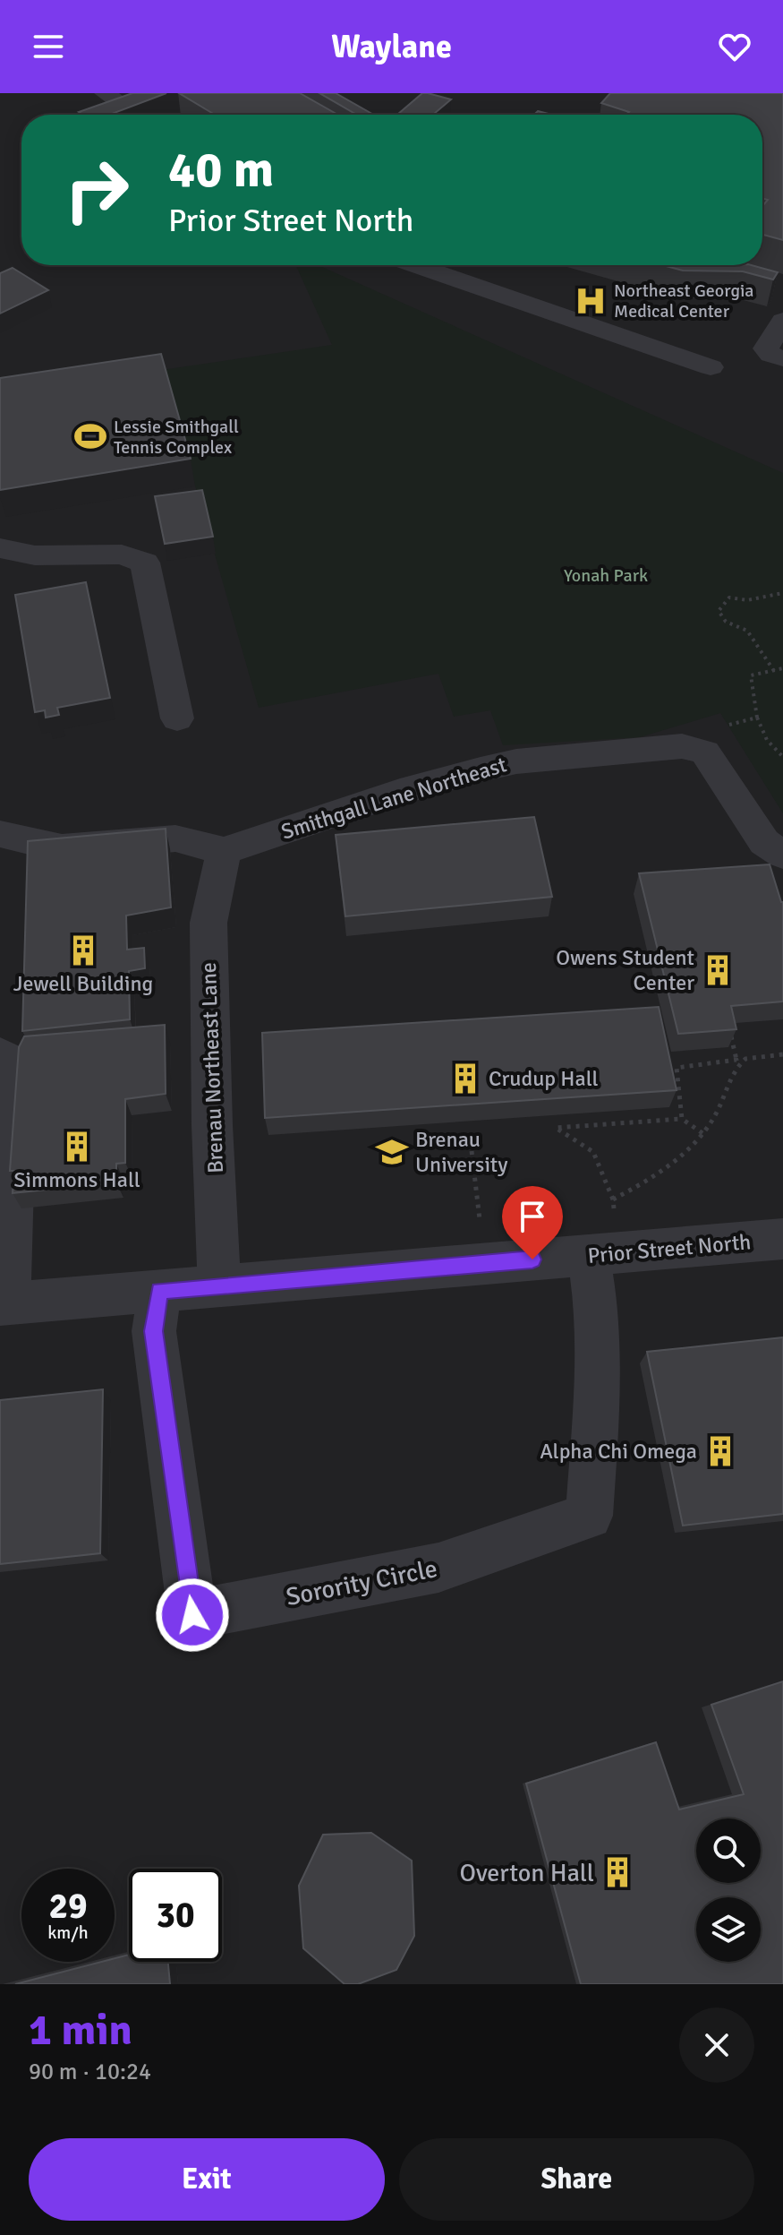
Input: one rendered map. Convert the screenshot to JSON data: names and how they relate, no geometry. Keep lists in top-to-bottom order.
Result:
{
  "streets": {
    "street": [
      "Smithgall Lane Northeast",
      "Brenau Northeast Lane",
      "Prior Street North",
      "Sorority Circle"
    ]
  },
  "crossings": [
    ["Smithgall Lane Northeast", "Brenau Northeast Lane"],
    ["Brenau Northeast Lane", "Prior Street North"],
    ["Prior Street North", "Sorority Circle"]
  ],
  "parks": ["Yonah Park"],
  "places": {
    "hospital": ["Northeast Georgia Medical Center"],
    "sports": ["Lessie Smithgall Tennis Complex"],
    "building": [
      "Jewell Building",
      "Owens Student Center",
      "Crudup Hall",
      "Simmons Hall",
      "Alpha Chi Omega",
      "Overton Hall"
    ],
    "school or university": ["Brenau University"]
  },
  "page": {
    "header": "Waylane",
    "turn": ["40 m", "Prior Street North"],
    "speed": "29 km/h",
    "limit": "30",
    "heading": ["1 min", "90 m · 10:24"],
    "buttons": ["Exit", "Share"]
  }
}
